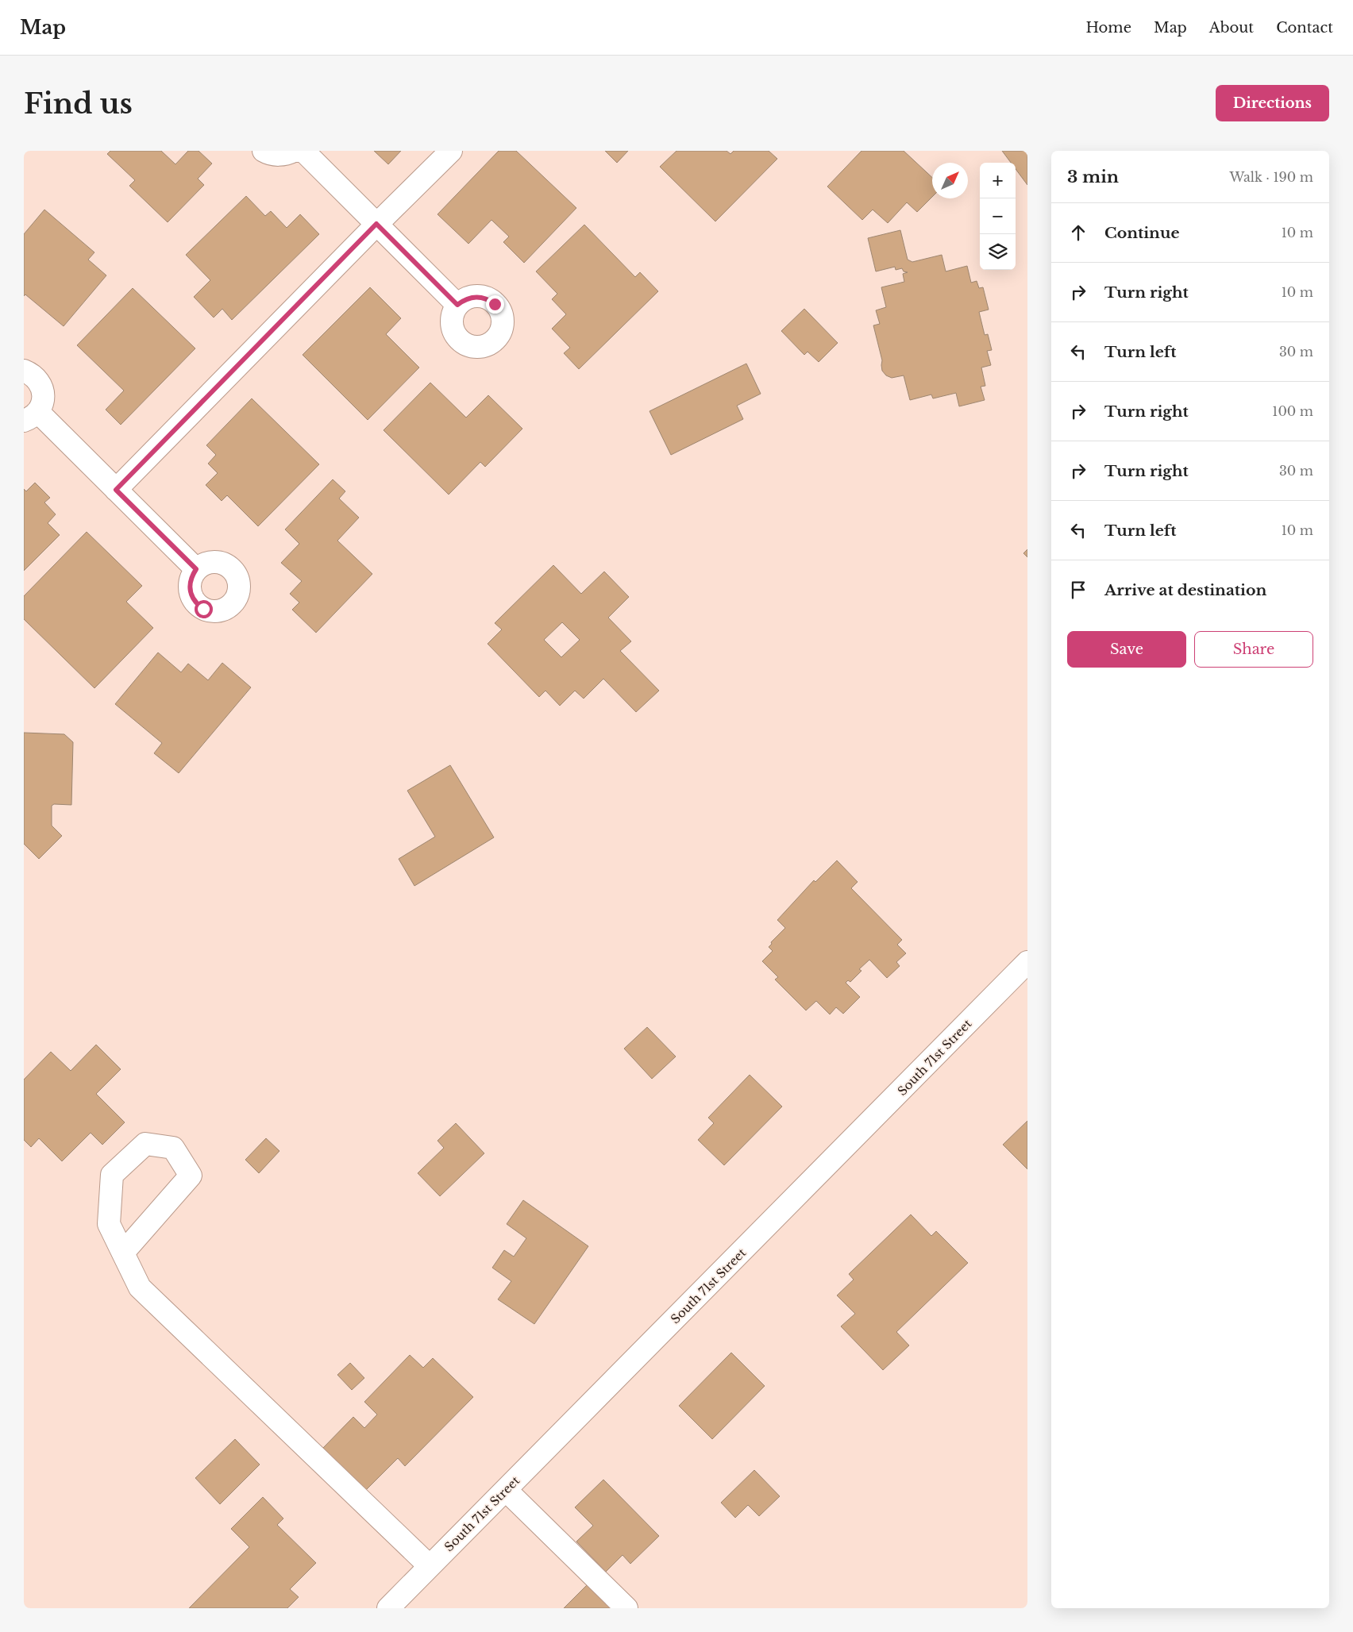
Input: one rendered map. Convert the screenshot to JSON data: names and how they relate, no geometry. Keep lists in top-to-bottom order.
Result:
{
  "streets": {
    "street": ["South 71st Street"]
  },
  "north": "top right",
  "page": {
    "header": "Map",
    "nav": [
      "Home",
      "Map",
      "About",
      "Contact"
    ],
    "buttons": [
      "Directions",
      ["Save", "Share"]
    ],
    "title": "Find us",
    "heading": ["3 min", "Walk · 190 m"],
    "map_buttons": ["+", "−"],
    "list": [
      ["Continue", "10 m"],
      ["Turn right", "10 m"],
      ["Turn left", "30 m"],
      ["Turn right", "100 m"],
      ["Turn right", "30 m"],
      ["Turn left", "10 m"],
      "Arrive at destination"
    ]
  }
}
